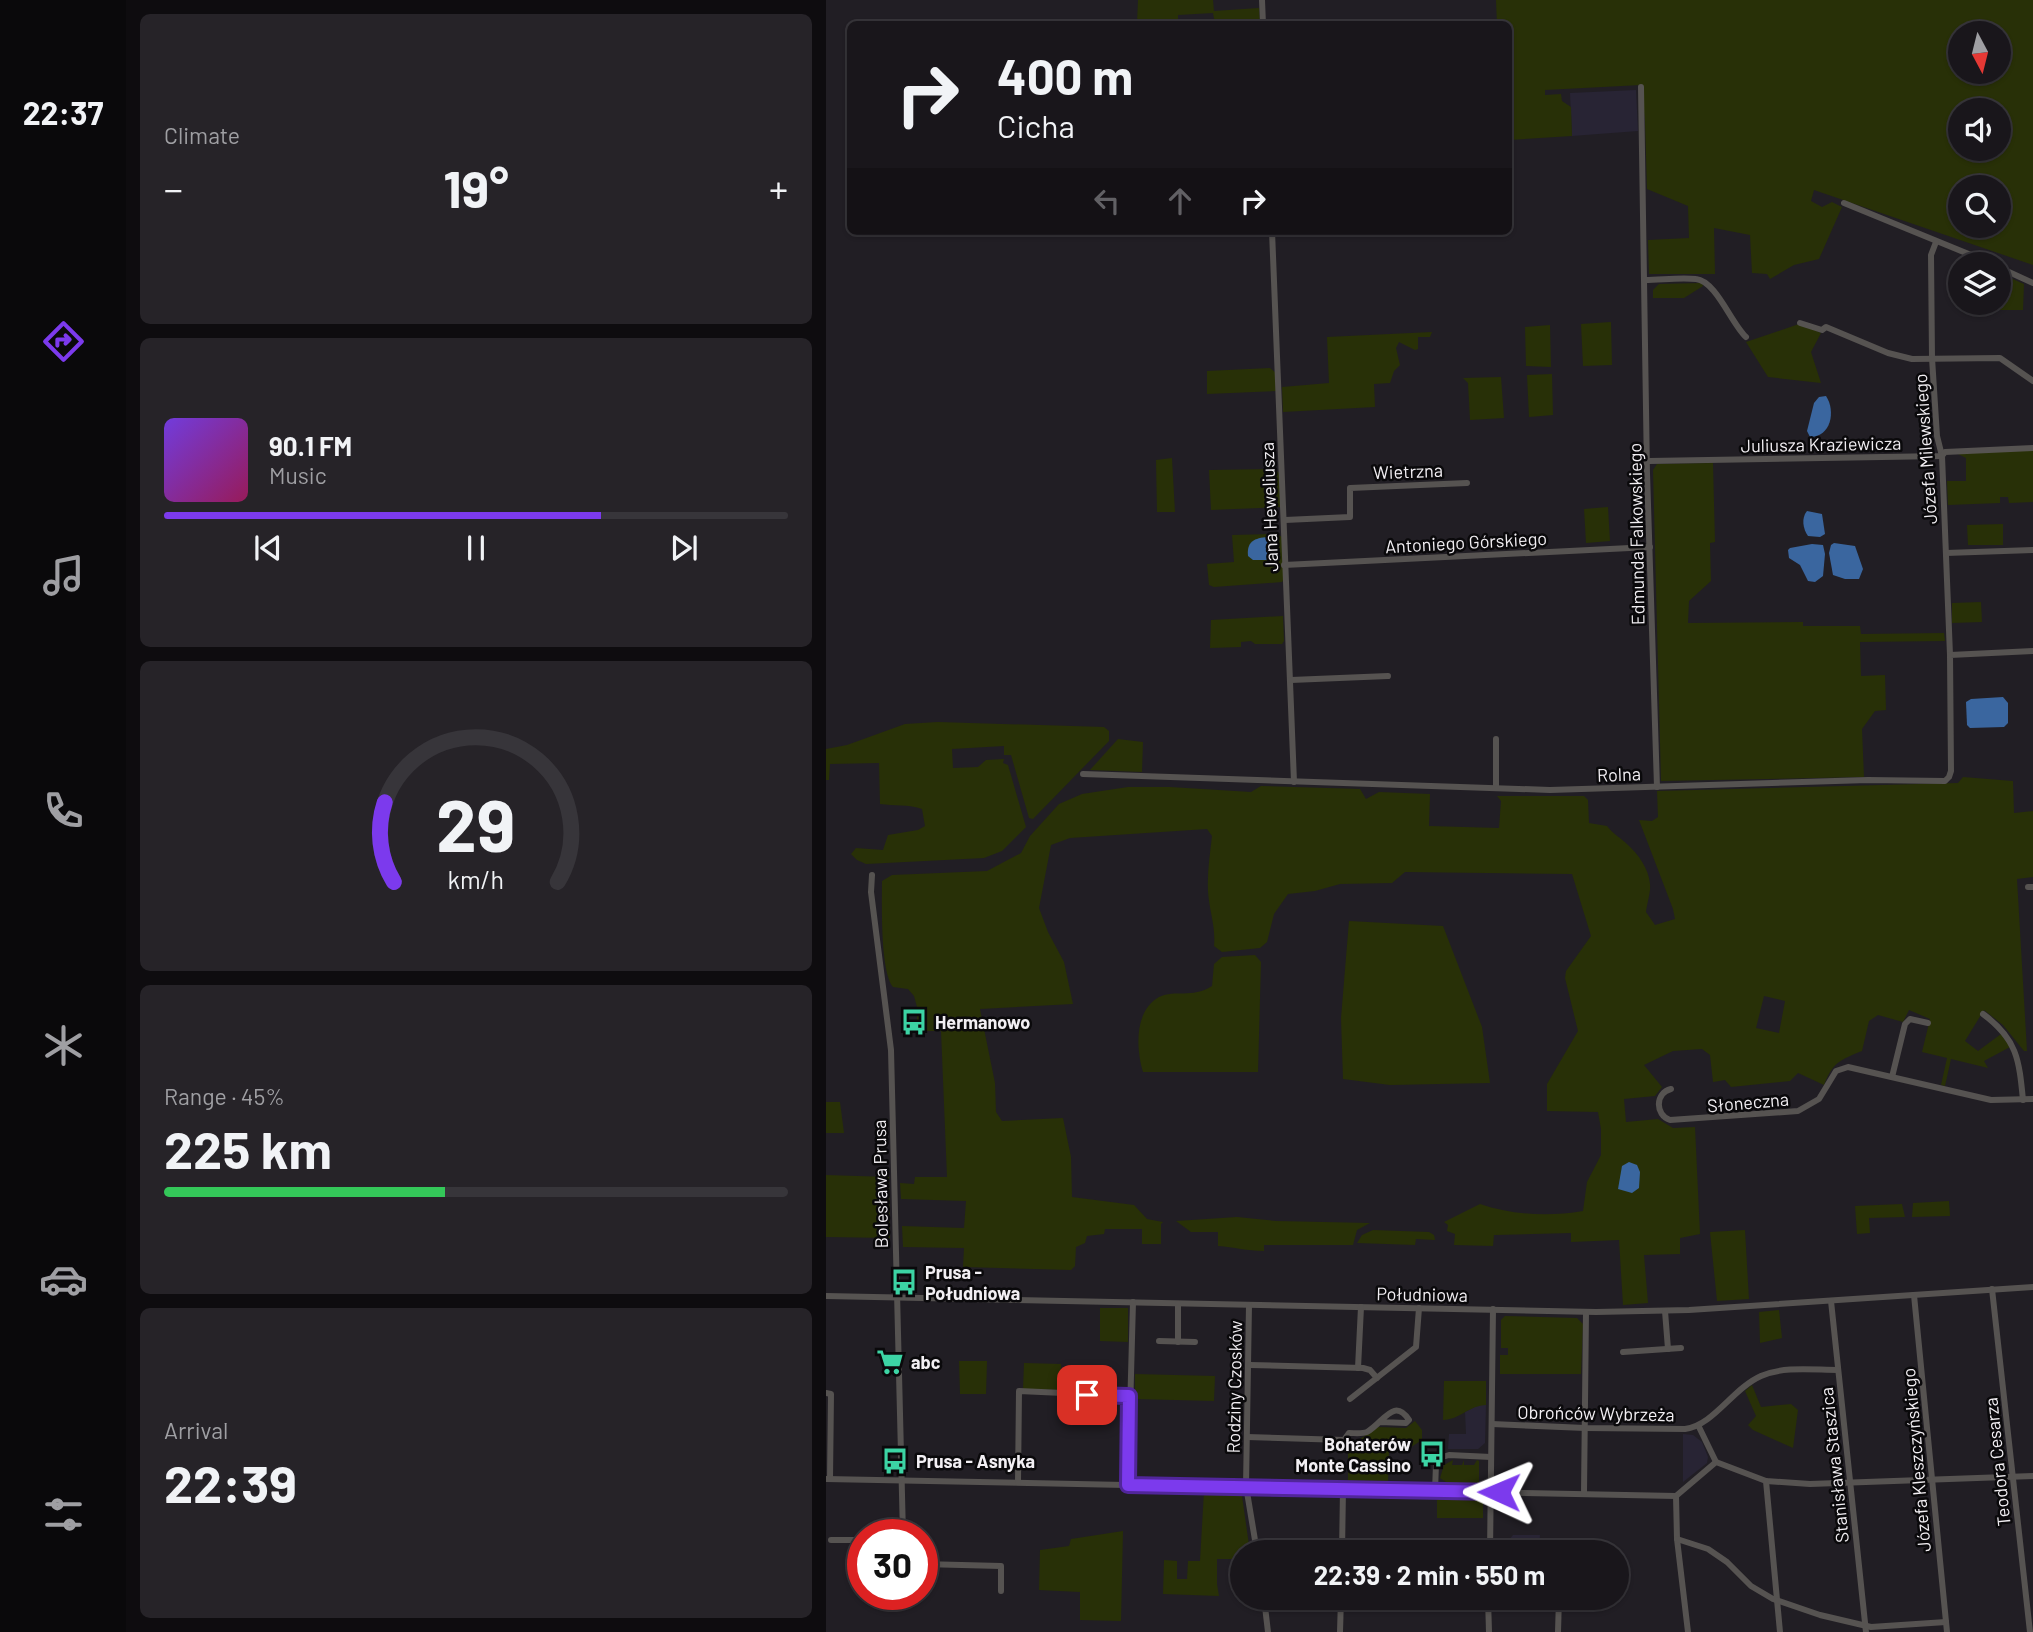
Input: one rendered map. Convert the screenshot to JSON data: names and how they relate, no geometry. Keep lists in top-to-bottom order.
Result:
{
  "streets": {
    "street": [
      "Juliusza Kraziewicza",
      "Józefa Milewskiego",
      "Wietrzna",
      "Jana Heweliusza",
      "Edmunda Falkowskiego",
      "Antoniego Górskiego",
      "Rolna",
      "Słoneczna",
      "Bolesława Prusa",
      "Południowa",
      "Rodziny Czosków",
      "Obrońców Wybrzeża",
      "Józefa Kleszczyńskiego",
      "Teodora Cesarza",
      "Stanisława Staszica"
    ]
  },
  "crossings": [
    ["Juliusza Kraziewicza", "Józefa Milewskiego"],
    ["Juliusza Kraziewicza", "Edmunda Falkowskiego"],
    ["Józefa Milewskiego", "Rolna"],
    ["Wietrzna", "Jana Heweliusza"],
    ["Jana Heweliusza", "Antoniego Górskiego"],
    ["Jana Heweliusza", "Rolna"],
    ["Edmunda Falkowskiego", "Antoniego Górskiego"],
    ["Edmunda Falkowskiego", "Rolna"],
    ["Bolesława Prusa", "Południowa"],
    ["Południowa", "Rodziny Czosków"],
    ["Południowa", "Józefa Kleszczyńskiego"],
    ["Południowa", "Teodora Cesarza"],
    ["Południowa", "Stanisława Staszica"],
    ["Obrońców Wybrzeża", "Stanisława Staszica"]
  ],
  "places": {
    "bus stop": [
      "Hermanowo",
      "Prusa - Południowa",
      "Bohaterów Monte Cassino",
      "Prusa - Asnyka"
    ],
    "supermarket": ["abc"]
  },
  "north": "bottom",
  "page": {
    "tabs": "22:37",
    "tile": [
      "Climate",
      ["Range · 45%", "225 km"],
      ["Arrival", "22:39"]
    ],
    "turn": ["400 m", "Cicha"],
    "heat": ["−", "19°", "+"],
    "song": ["90.1 FM", "Music"],
    "limit": "30",
    "trip": "22:39 · 2 min · 550 m",
    "gauge": ["29", "km/h"]
  }
}
